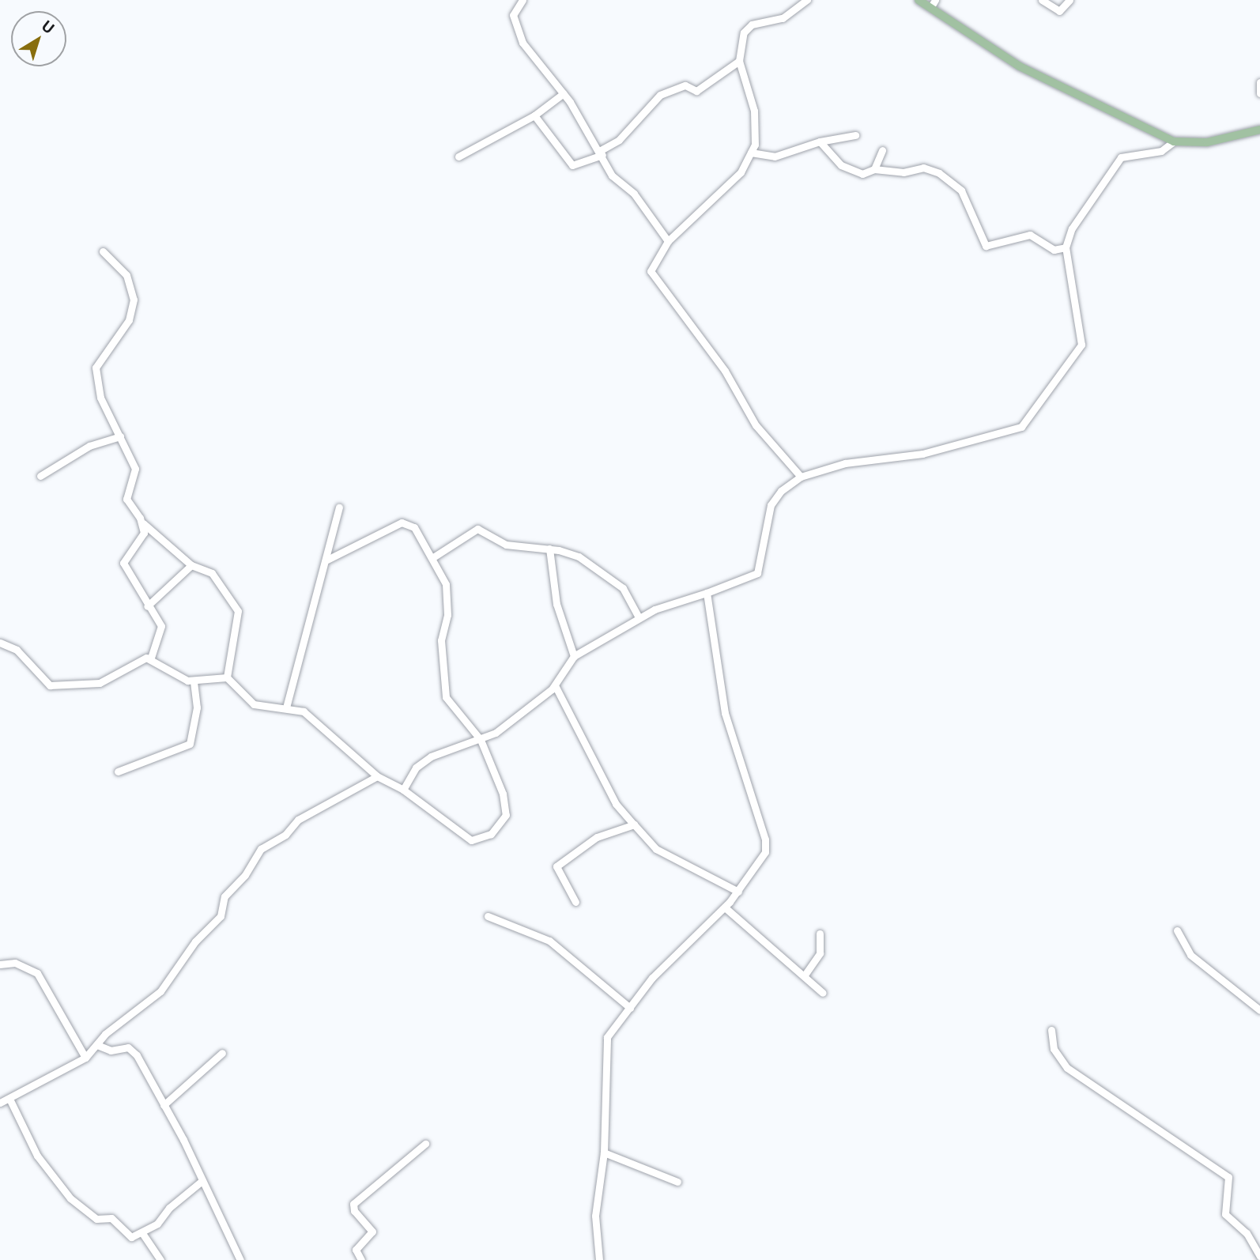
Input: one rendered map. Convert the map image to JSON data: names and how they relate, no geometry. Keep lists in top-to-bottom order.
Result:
{
  "north": "top right"
}
